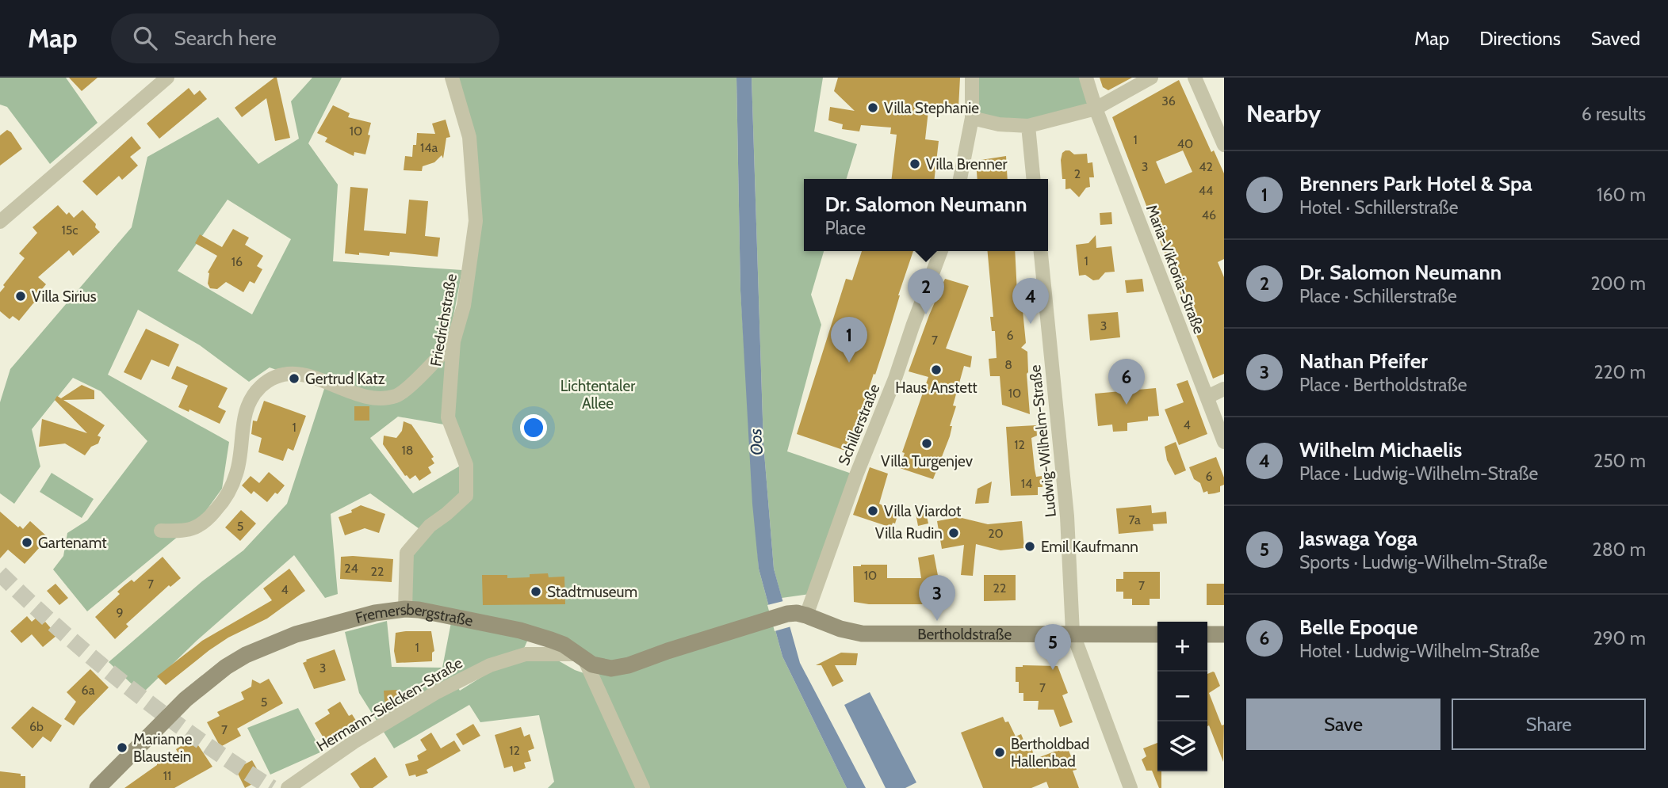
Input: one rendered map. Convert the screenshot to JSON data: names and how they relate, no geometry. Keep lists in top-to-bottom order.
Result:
{
  "streets": {
    "main road": ["Fremersbergstraße", "Bertholdstraße"],
    "street": [
      "Maria-Viktoria-Straße",
      "Friedrichstraße",
      "Schillerstraße",
      "Ludwig-Wilhelm-Straße",
      "Hermann-Sielcken-Straße"
    ]
  },
  "crossings": [
    ["Friedrichstraße", "Fremersbergstraße"],
    ["Schillerstraße", "Bertholdstraße"],
    ["Ludwig-Wilhelm-Straße", "Bertholdstraße"],
    ["Fremersbergstraße", "Bertholdstraße"],
    ["Fremersbergstraße", "Hermann-Sielcken-Straße"]
  ],
  "water": ["Oos"],
  "parks": ["Lichtentaler Allee"],
  "places": [
    "Villa Stephanie",
    "Villa Brenner",
    "Villa Sirius",
    "Haus Anstett",
    "Gertrud Katz",
    "Villa Turgenjev",
    "Villa Viardot",
    "Villa Rudin",
    "Gartenamt",
    "Emil Kaufmann",
    "Stadtmuseum",
    "Marianne Blaustein",
    "Bertholdbad Hallenbad"
  ],
  "house_numbers": [
    "36",
    "10",
    "1",
    "40",
    "14a",
    "3",
    "42",
    "2",
    "44",
    "46",
    "15c",
    "1",
    "16",
    "3",
    "6",
    "7",
    "8",
    "10",
    "4",
    "1",
    "12",
    "18",
    "6",
    "14",
    "7a",
    "5",
    "20",
    "24",
    "22",
    "10",
    "7",
    "7",
    "22",
    "4",
    "9",
    "1",
    "3",
    "7",
    "6a",
    "5",
    "6b",
    "7",
    "12",
    "11"
  ],
  "page": {
    "header": "Map",
    "search": "Search here",
    "nav": ["Map", "Directions", "Saved"],
    "heading": ["Nearby", "6 results"],
    "list": [
      {
        "mark": "1",
        "name": "Brenners Park Hotel & Spa",
        "note": "Hotel · Schillerstraße",
        "value": "160 m"
      },
      {
        "mark": "2",
        "name": "Dr. Salomon Neumann",
        "note": "Place · Schillerstraße",
        "value": "200 m"
      },
      {
        "mark": "3",
        "name": "Nathan Pfeifer",
        "note": "Place · Bertholdstraße",
        "value": "220 m"
      },
      {
        "mark": "4",
        "name": "Wilhelm Michaelis",
        "note": "Place · Ludwig-Wilhelm-Straße",
        "value": "250 m"
      },
      {
        "mark": "5",
        "name": "Jaswaga Yoga",
        "note": "Sports · Ludwig-Wilhelm-Straße",
        "value": "280 m"
      },
      {
        "mark": "6",
        "name": "Belle Epoque",
        "note": "Hotel · Ludwig-Wilhelm-Straße",
        "value": "290 m"
      }
    ],
    "popup": ["Dr. Salomon Neumann", "Place"],
    "pins": [
      "2",
      "4",
      "1",
      "6",
      "3",
      "5"
    ],
    "map_buttons": ["+", "−"],
    "buttons": ["Save", "Share"]
  }
}
